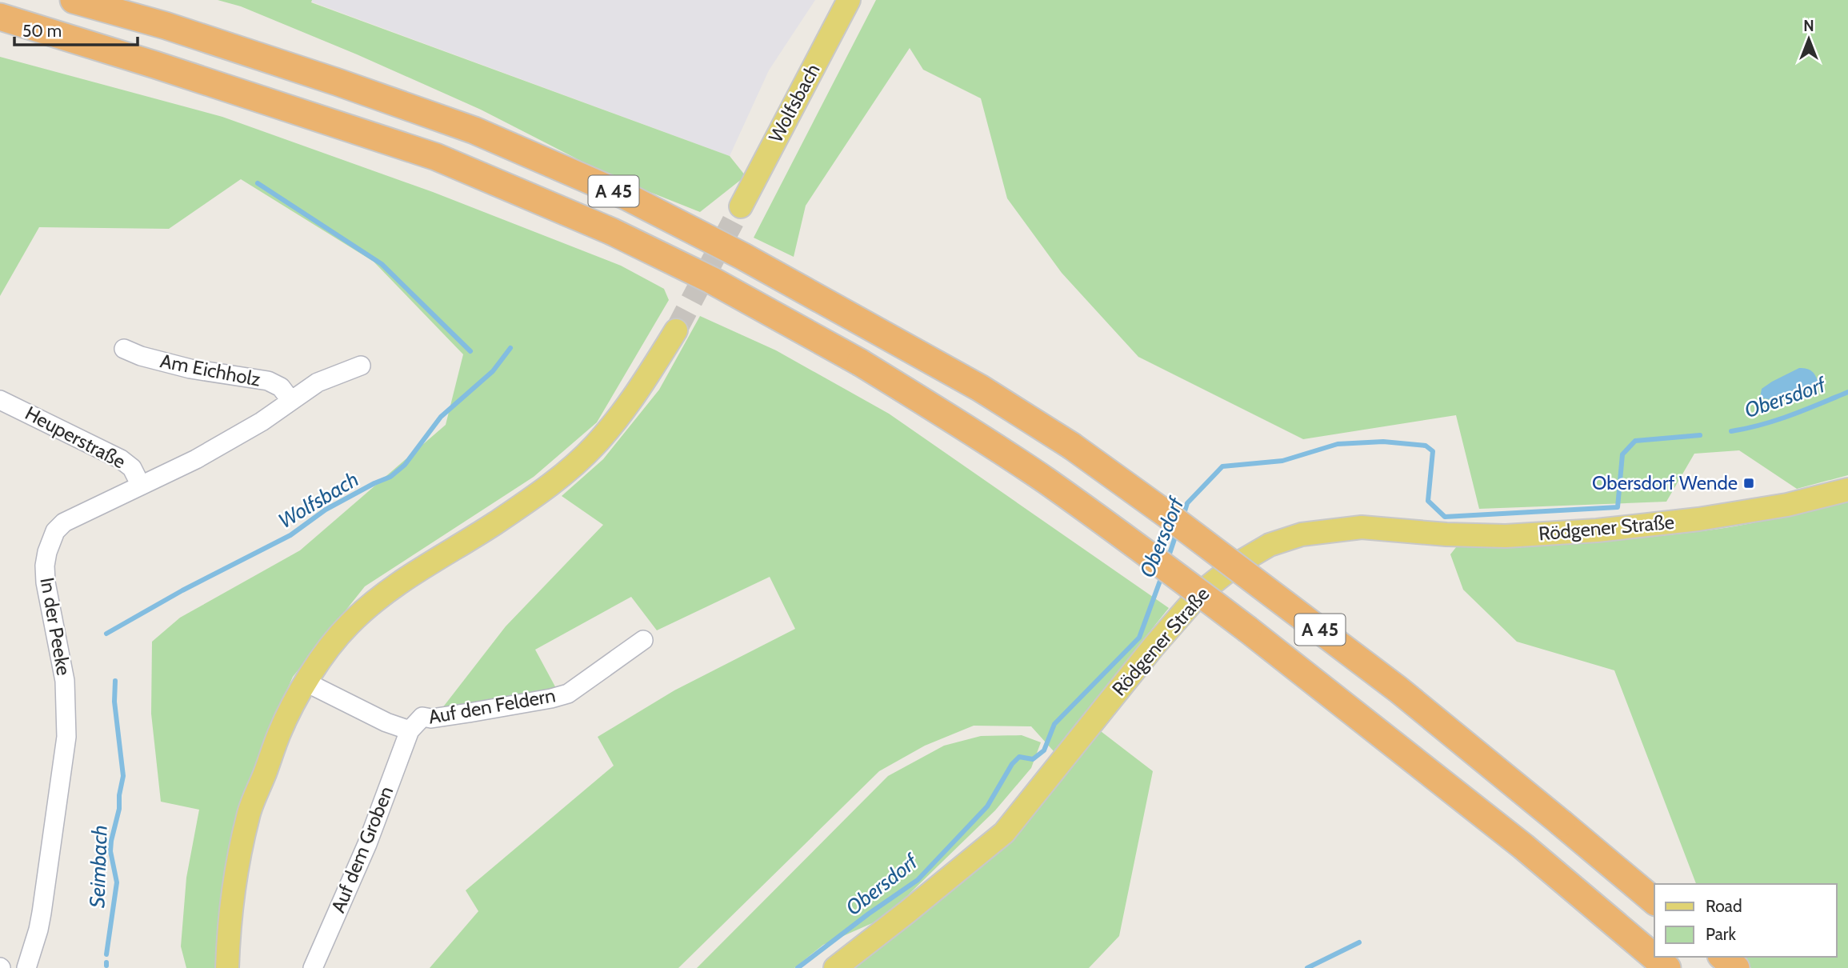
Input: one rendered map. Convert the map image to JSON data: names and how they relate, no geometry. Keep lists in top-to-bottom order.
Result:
{
  "streets": {
    "highway": ["A 45"],
    "main road": ["Wolfsbach", "Rödgener Straße"],
    "street": [
      "Am Eichholz",
      "Heuperstraße",
      "In der Peeke",
      "Auf den Feldern",
      "Auf dem Groben"
    ]
  },
  "crossings": [
    ["Am Eichholz", "In der Peeke"],
    ["Heuperstraße", "In der Peeke"],
    ["Auf den Feldern", "Auf dem Groben"]
  ],
  "water": ["Obersdorf", "Wolfsbach", "Seimbach"],
  "places": {
    "transit": ["Obersdorf Wende"]
  },
  "legend": ["Road", "Park"],
  "scale_bar": "50 m",
  "north": "top"
}
